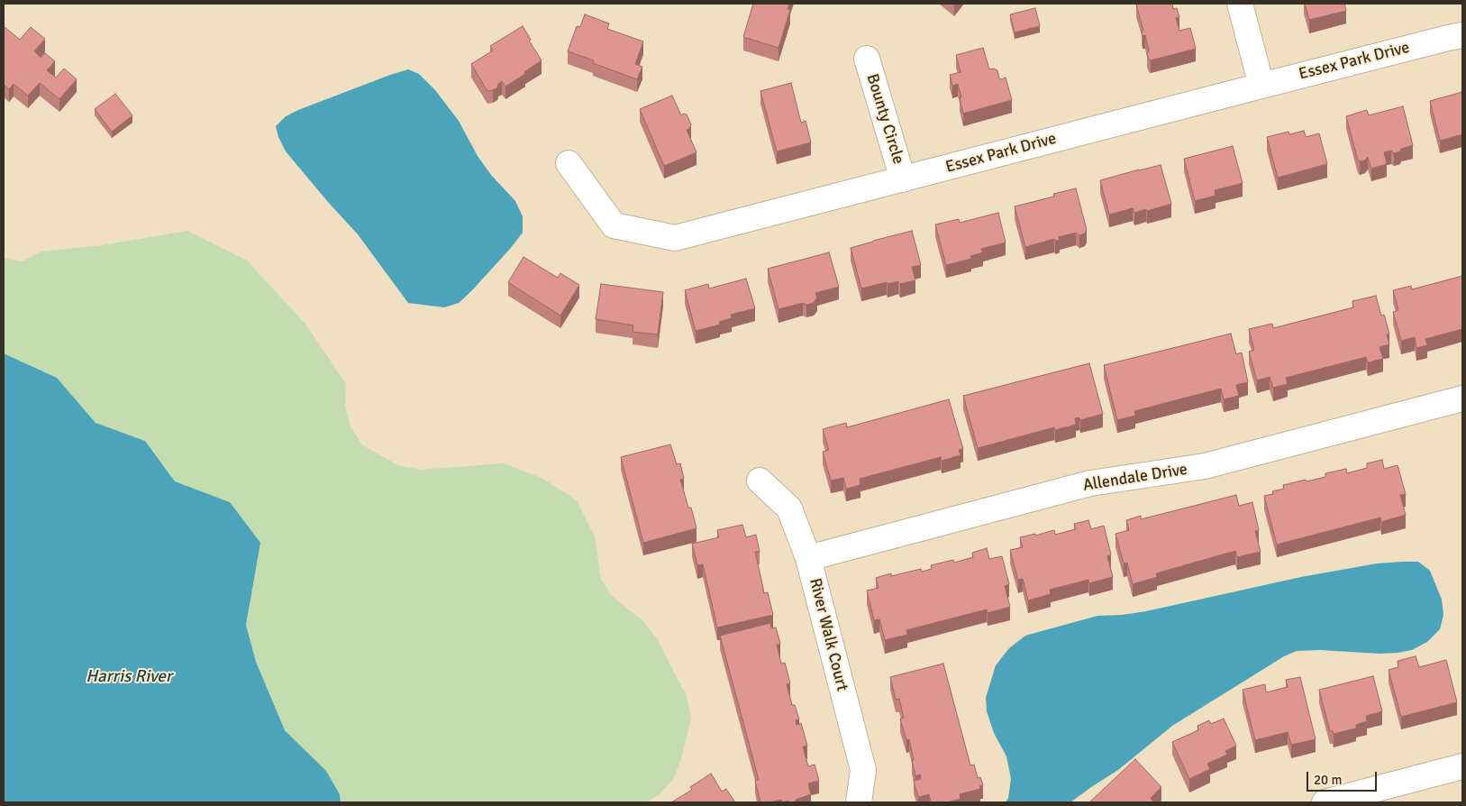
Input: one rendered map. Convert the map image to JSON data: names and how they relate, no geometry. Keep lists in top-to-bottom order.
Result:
{
  "streets": {
    "street": [
      "Essex Park Drive",
      "Bounty Circle",
      "Allendale Drive",
      "River Walk Court"
    ]
  },
  "crossings": [
    ["Essex Park Drive", "Bounty Circle"],
    ["Allendale Drive", "River Walk Court"]
  ],
  "water": ["Harris River"],
  "scale_bar": "20 m"
}
